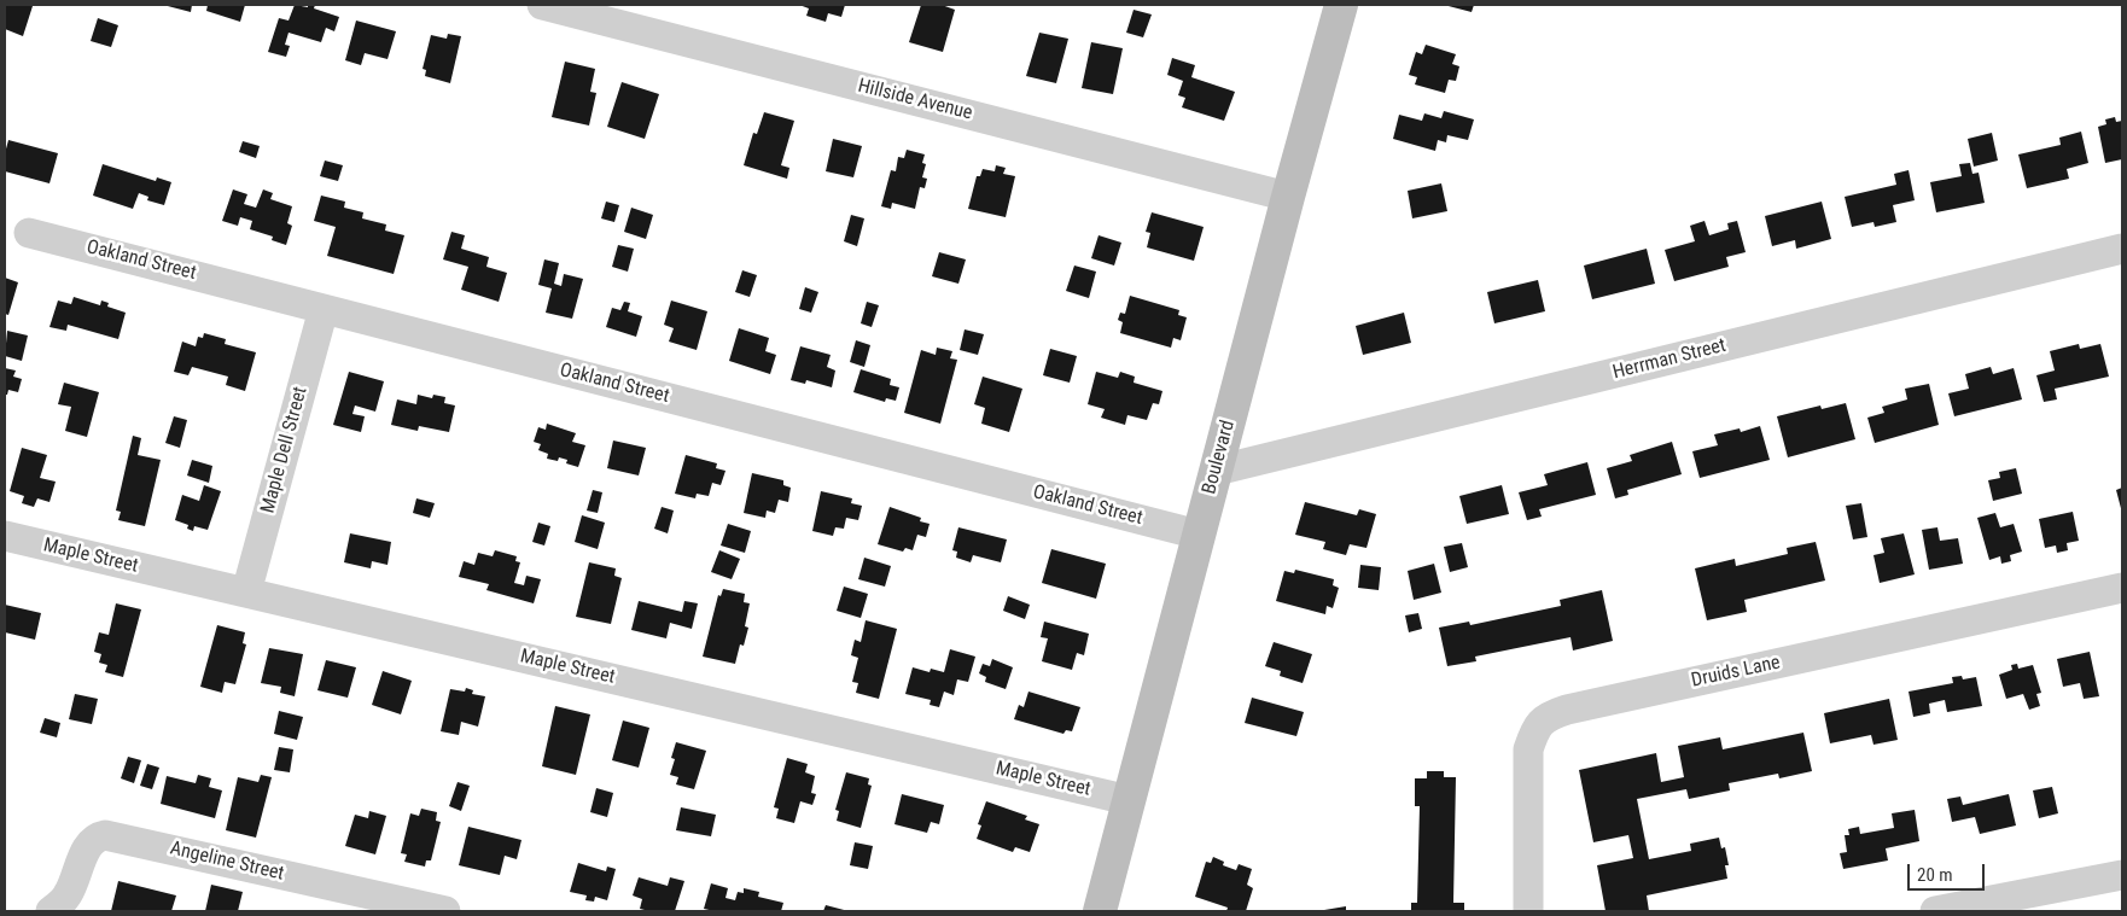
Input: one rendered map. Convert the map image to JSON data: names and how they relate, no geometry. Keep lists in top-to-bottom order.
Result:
{
  "streets": {
    "main road": ["Boulevard"],
    "street": [
      "Hillside Avenue",
      "Oakland Street",
      "Herrman Street",
      "Maple Dell Street",
      "Maple Street",
      "Druids Lane",
      "Angeline Street"
    ]
  },
  "crossings": [
    ["Hillside Avenue", "Boulevard"],
    ["Oakland Street", "Maple Dell Street"],
    ["Oakland Street", "Boulevard"],
    ["Herrman Street", "Boulevard"],
    ["Maple Dell Street", "Maple Street"],
    ["Boulevard", "Maple Street"]
  ],
  "scale_bar": "20 m"
}
